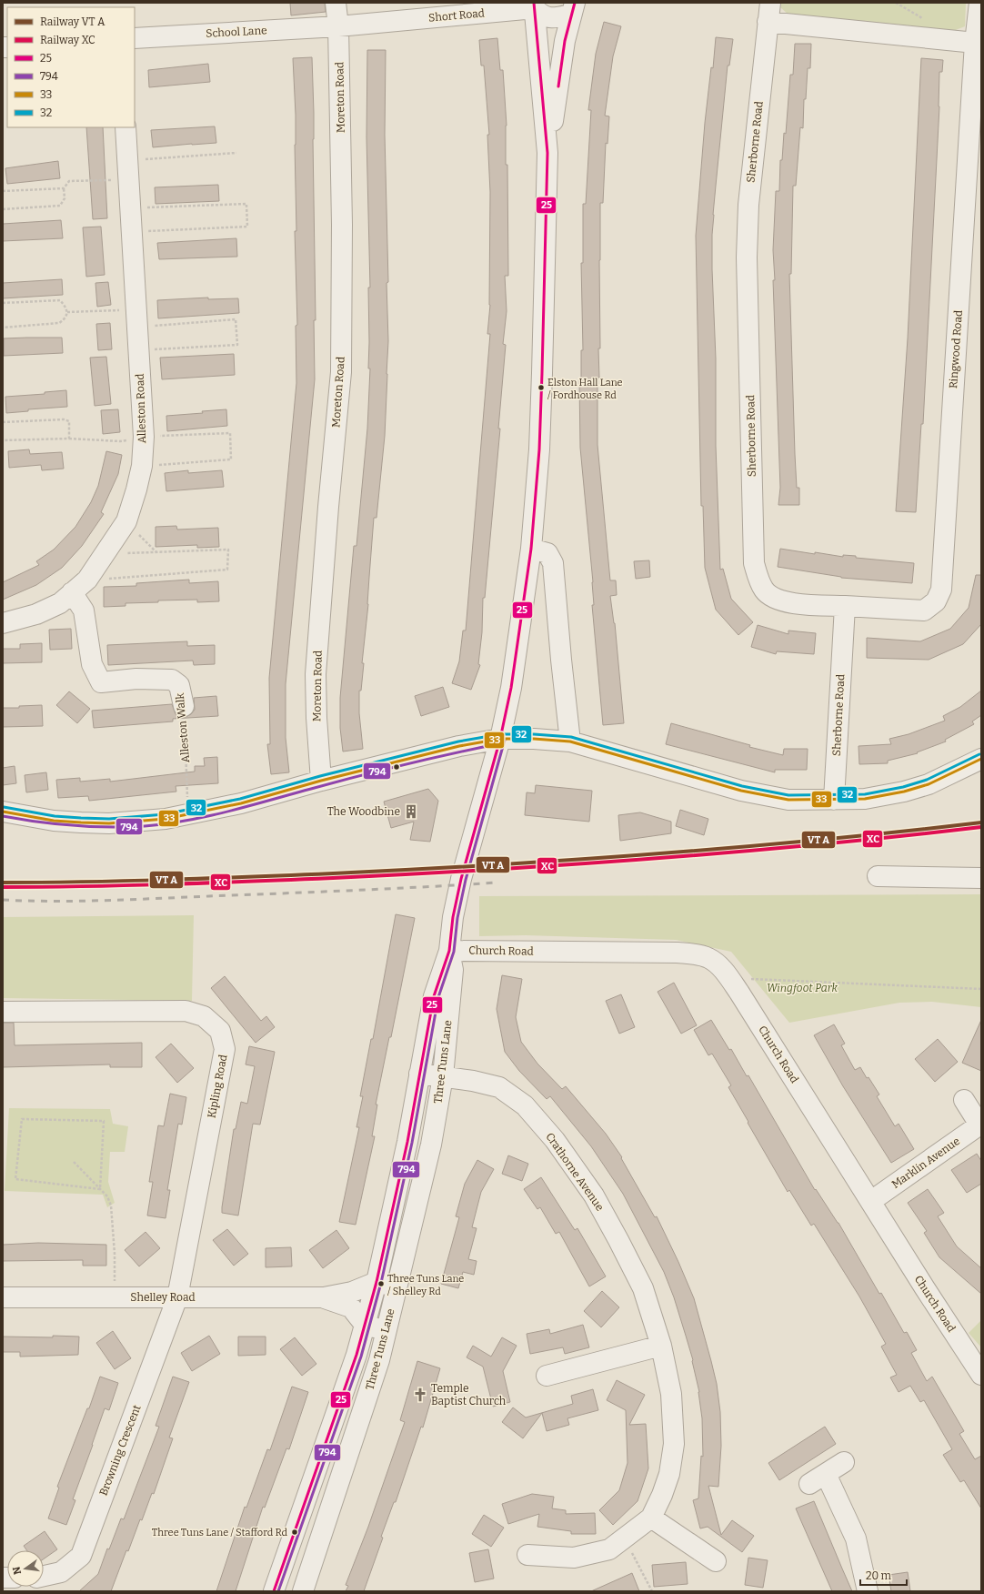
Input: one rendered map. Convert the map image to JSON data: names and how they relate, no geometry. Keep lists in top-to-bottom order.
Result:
{
  "streets": {
    "street": [
      "Short Road",
      "School Lane",
      "Moreton Road",
      "Sherborne Road",
      "Ringwood Road",
      "Alleston Road",
      "Alleston Walk",
      "Church Road",
      "Three Tuns Lane",
      "Kipling Road",
      "Marklin Avenue",
      "Crathorne Avenue",
      "Shelley Road",
      "Browning Crescent"
    ]
  },
  "crossings": [
    ["Short Road", "School Lane"],
    ["Short Road", "Moreton Road"],
    ["School Lane", "Moreton Road"],
    ["Sherborne Road", "Ringwood Road"],
    ["Alleston Road", "Alleston Walk"],
    ["Church Road", "Three Tuns Lane"],
    ["Church Road", "Marklin Avenue"],
    ["Three Tuns Lane", "Crathorne Avenue"],
    ["Three Tuns Lane", "Shelley Road"],
    ["Kipling Road", "Shelley Road"],
    ["Kipling Road", "Browning Crescent"],
    ["Shelley Road", "Browning Crescent"]
  ],
  "parks": ["Wingfoot Park"],
  "places": {
    "other": ["Elston Hall Lane / Fordhouse Rd", "Three Tuns Lane / Shelley Rd", "Three Tuns Lane / Stafford Rd"],
    "building": ["The Woodbine"],
    "church": ["Temple Baptist Church"]
  },
  "lines": [
    "transit line 25",
    "transit line 32",
    "transit line 33",
    "transit line 794",
    "rail line XC"
  ],
  "legend": [
    "Railway VT A",
    "Railway XC",
    "25",
    "794",
    "33",
    "32"
  ],
  "scale_bar": "20 m",
  "north": "left"
}
